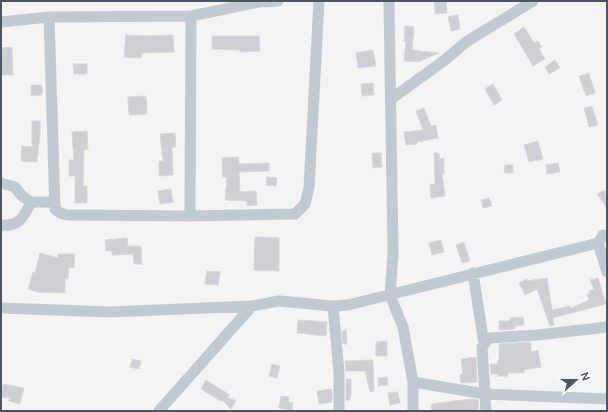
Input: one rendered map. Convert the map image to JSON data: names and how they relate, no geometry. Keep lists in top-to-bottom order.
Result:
{
  "north": "right"
}
